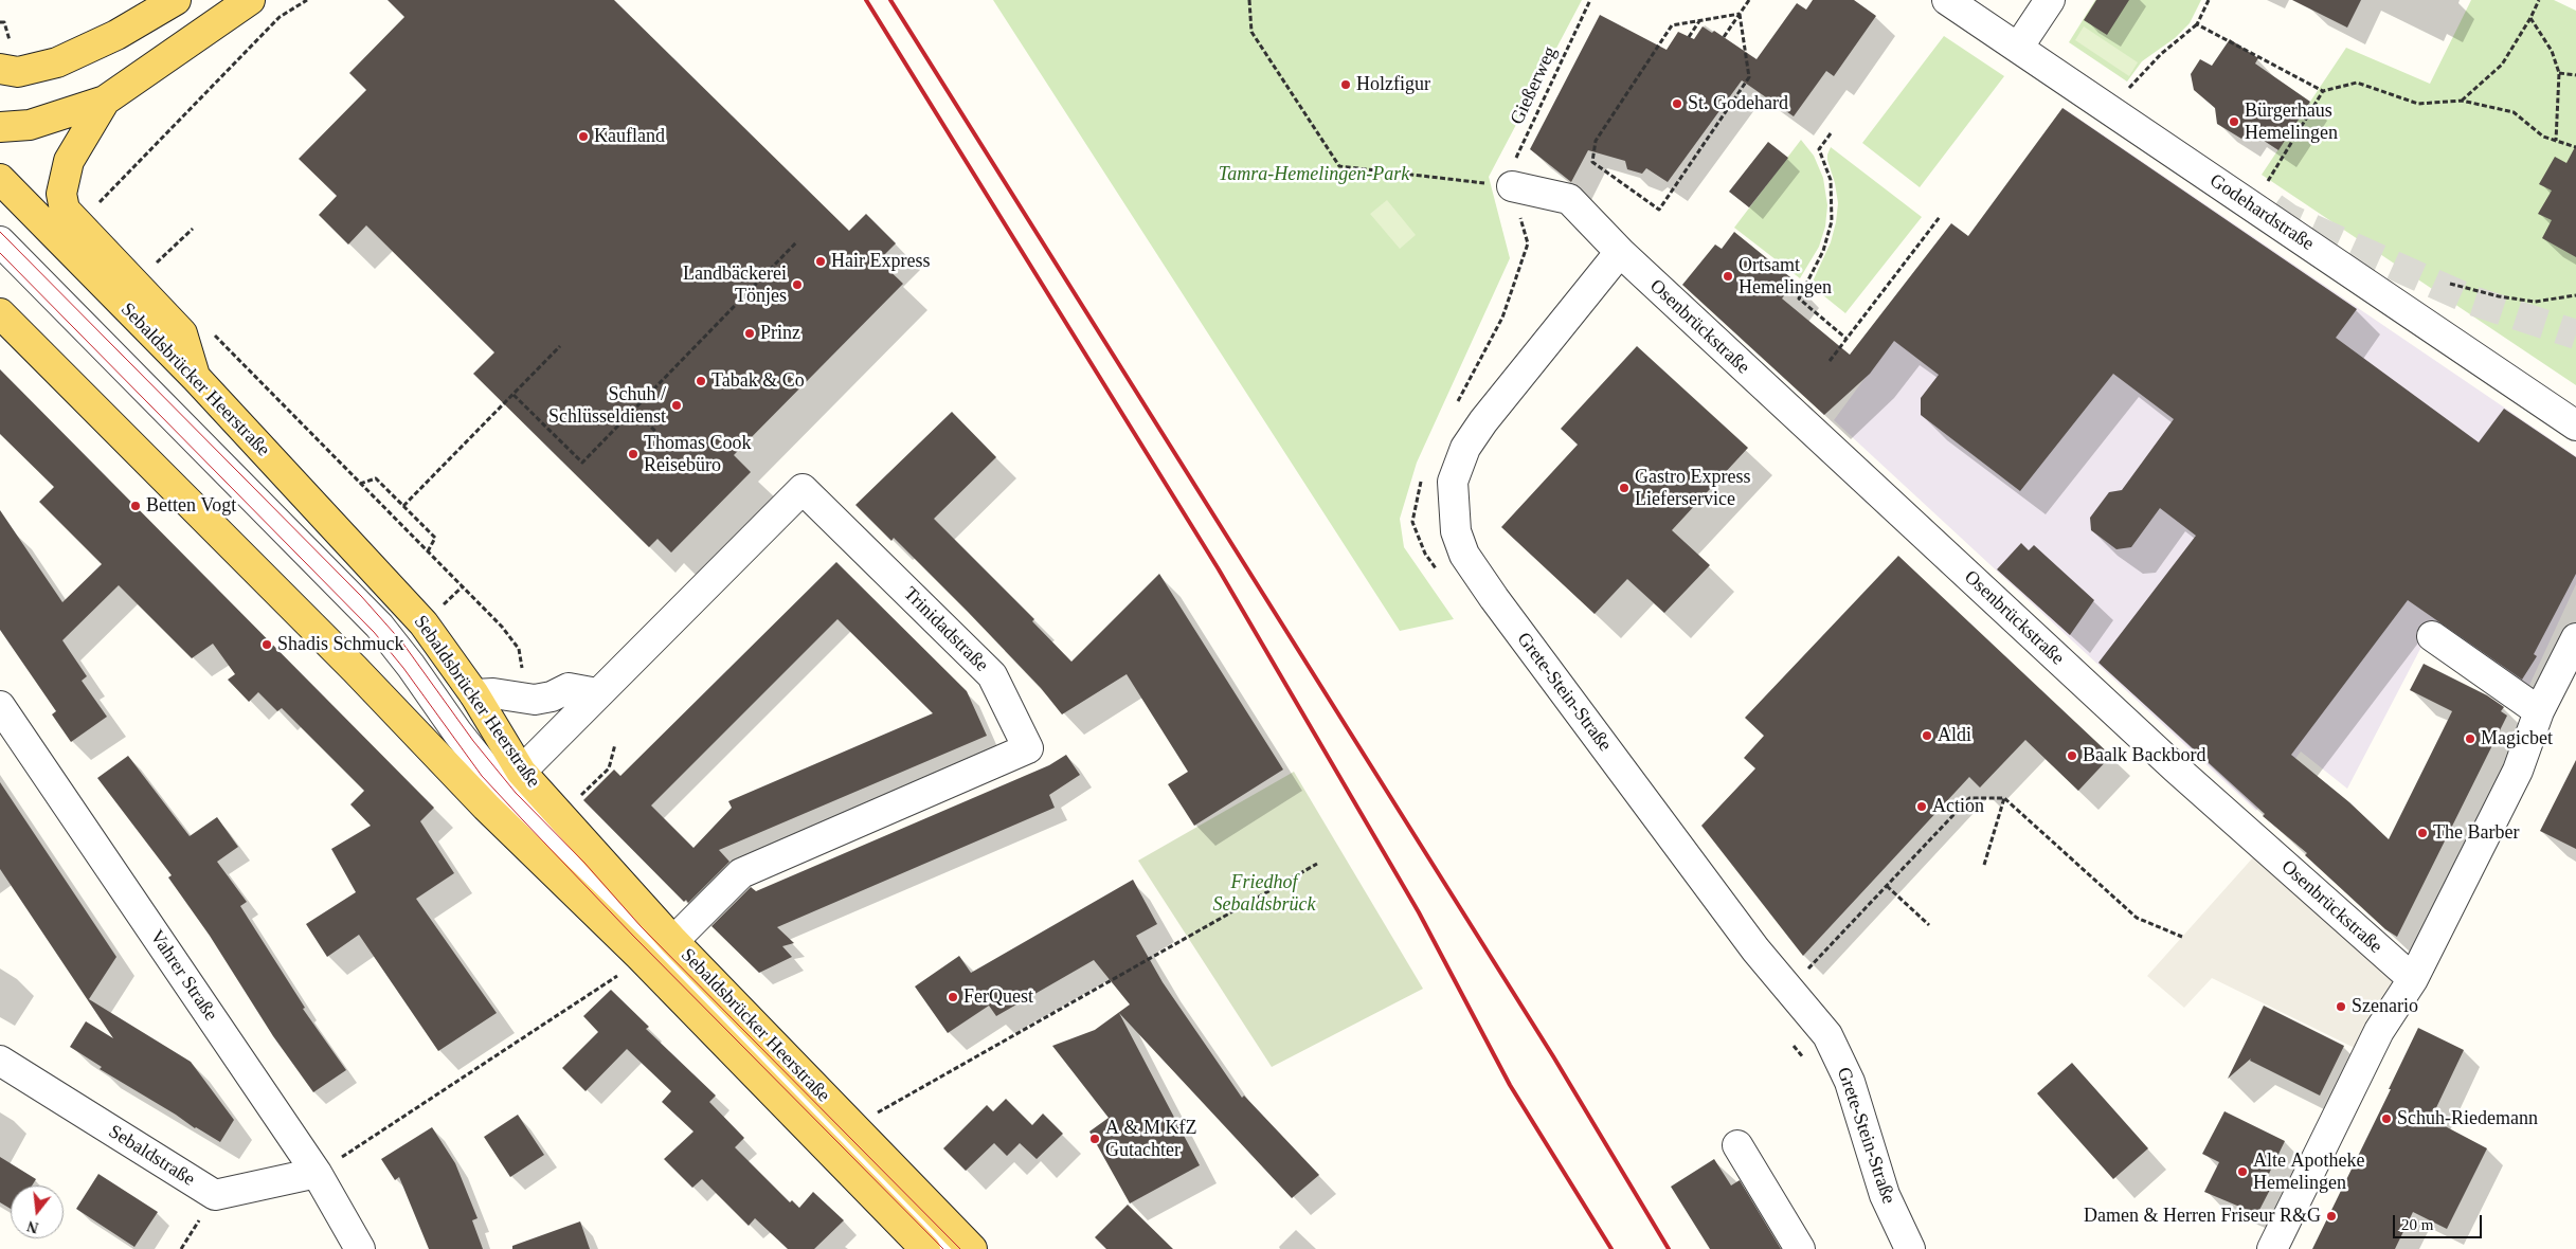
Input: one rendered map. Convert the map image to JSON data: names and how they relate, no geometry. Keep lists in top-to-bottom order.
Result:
{
  "streets": {
    "main road": ["Sebaldsbrücker Heerstraße"],
    "street": [
      "Godehardstraße",
      "Osenbrückstraße",
      "Trinidadstraße",
      "Grete-Stein-Straße",
      "Vahrer Straße",
      "Sebaldstraße"
    ],
    "path": ["Gießerweg"]
  },
  "crossings": [
    ["Osenbrückstraße", "Grete-Stein-Straße"],
    ["Sebaldsbrücker Heerstraße", "Trinidadstraße"],
    ["Vahrer Straße", "Sebaldstraße"]
  ],
  "parks": ["Tamra-Hemelingen-Park", "Friedhof Sebaldsbrück"],
  "places": [
    "Holzfigur",
    "St. Godehard",
    "Bürgerhaus Hemelingen",
    "Kaufland",
    "Hair Express",
    "Ortsamt Hemelingen",
    "Landbäckerei Tönjes",
    "Prinz",
    "Tabak & Co",
    "Schuh / Schlüsseldienst",
    "Thomas Cook Reisebüro",
    "Gastro Express Lieferservice",
    "Betten Vogt",
    "Shadis Schmuck",
    "Aldi",
    "Magicbet",
    "Baalk Backbord",
    "Action",
    "The Barber",
    "FerQuest",
    "Szenario",
    "Schuh-Riedemann",
    "A & M KfZ Gutachter",
    "Alte Apotheke Hemelingen",
    "Damen & Herren Friseur R&G"
  ],
  "scale_bar": "20 m",
  "north": "bottom"
}
